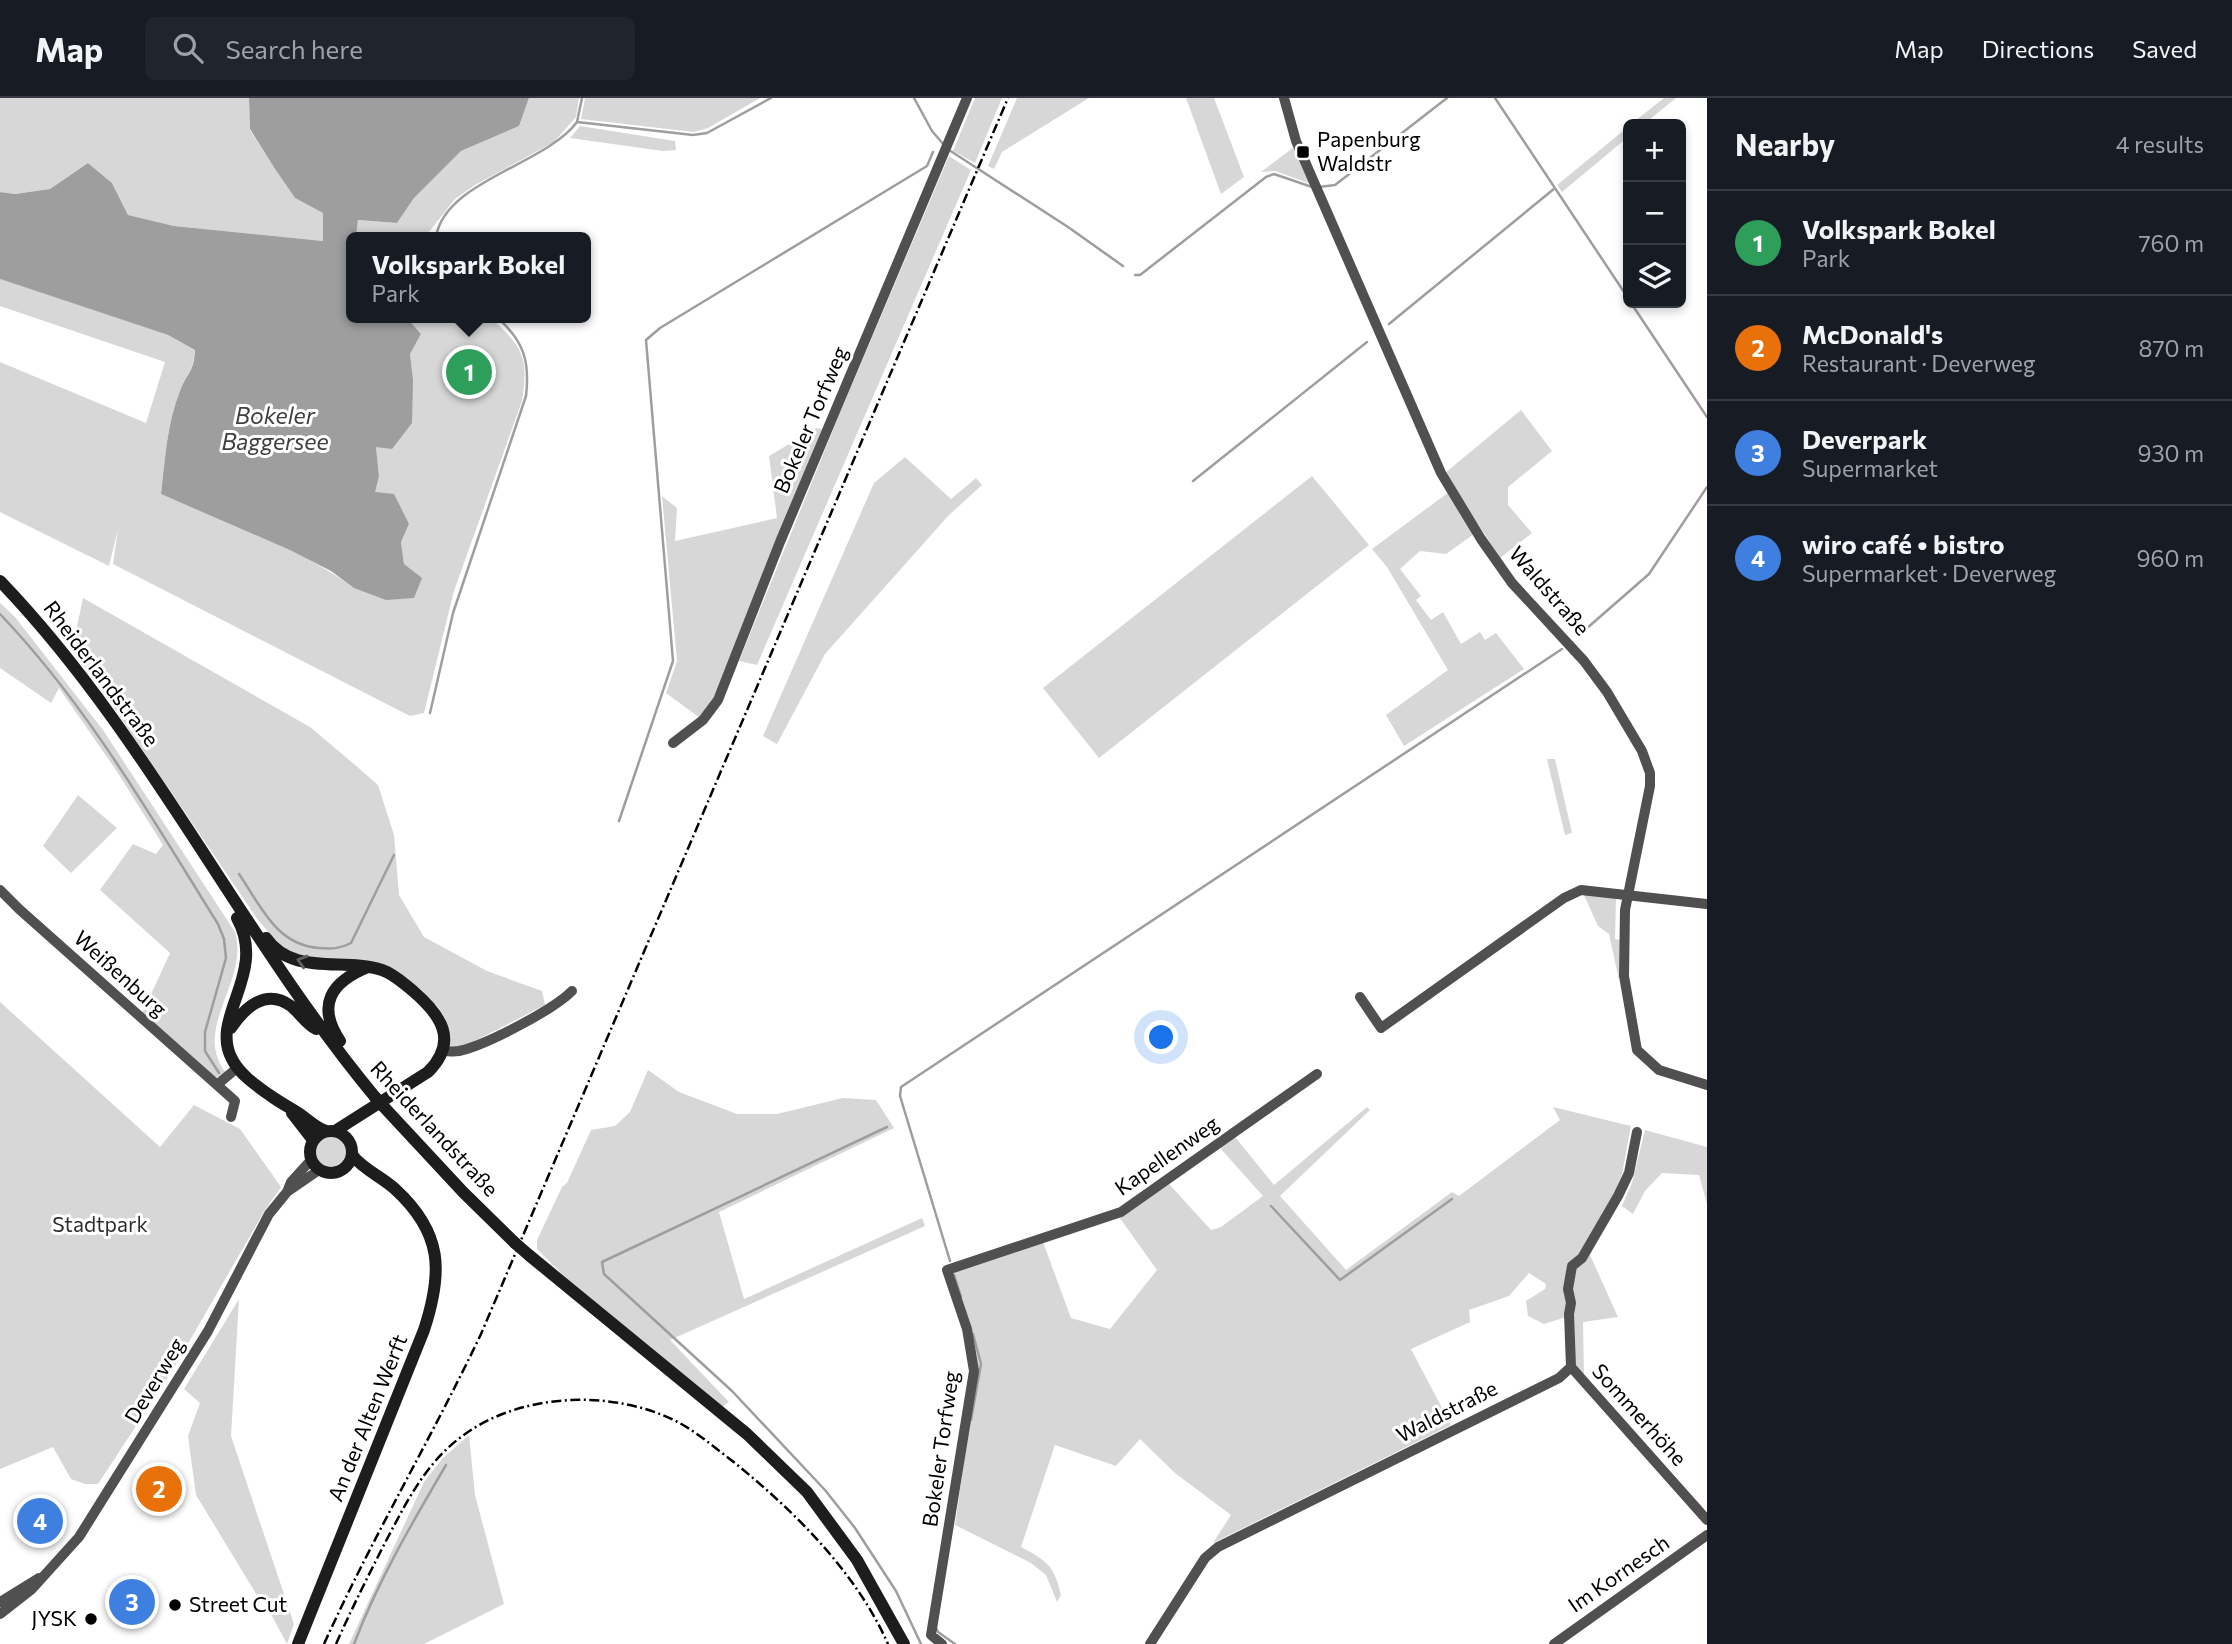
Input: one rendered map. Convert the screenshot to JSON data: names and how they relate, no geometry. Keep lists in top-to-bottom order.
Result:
{
  "streets": {
    "main road": ["Rheiderlandstraße", "An der Alten Werft"],
    "street": [
      "Bokeler Torfweg",
      "Waldstraße",
      "Weißenburg",
      "Kapellenweg",
      "Deverweg",
      "Sommerhöhe",
      "Im Kornesch"
    ]
  },
  "crossings": [
    ["Bokeler Torfweg", "Kapellenweg"],
    ["Waldstraße", "Sommerhöhe"],
    ["Deverweg", "An der Alten Werft"]
  ],
  "water": ["Bokeler Baggersee"],
  "parks": ["Stadtpark"],
  "places": {
    "transit": ["Papenburg Waldstr"],
    "other": ["Street Cut", "JYSK"]
  },
  "page": {
    "header": "Map",
    "search": "Search here",
    "nav": ["Map", "Directions", "Saved"],
    "heading": ["Nearby", "4 results"],
    "map_buttons": ["+", "−"],
    "list": [
      {
        "mark": "1",
        "name": "Volkspark Bokel",
        "note": "Park",
        "value": "760 m"
      },
      {
        "mark": "2",
        "name": "McDonald's",
        "note": "Restaurant · Deverweg",
        "value": "870 m"
      },
      {
        "mark": "3",
        "name": "Deverpark",
        "note": "Supermarket",
        "value": "930 m"
      },
      {
        "mark": "4",
        "name": "wiro café • bistro",
        "note": "Supermarket · Deverweg",
        "value": "960 m"
      }
    ],
    "popup": ["Volkspark Bokel", "Park"],
    "pins": [
      "1",
      "2",
      "4",
      "3"
    ]
  }
}
